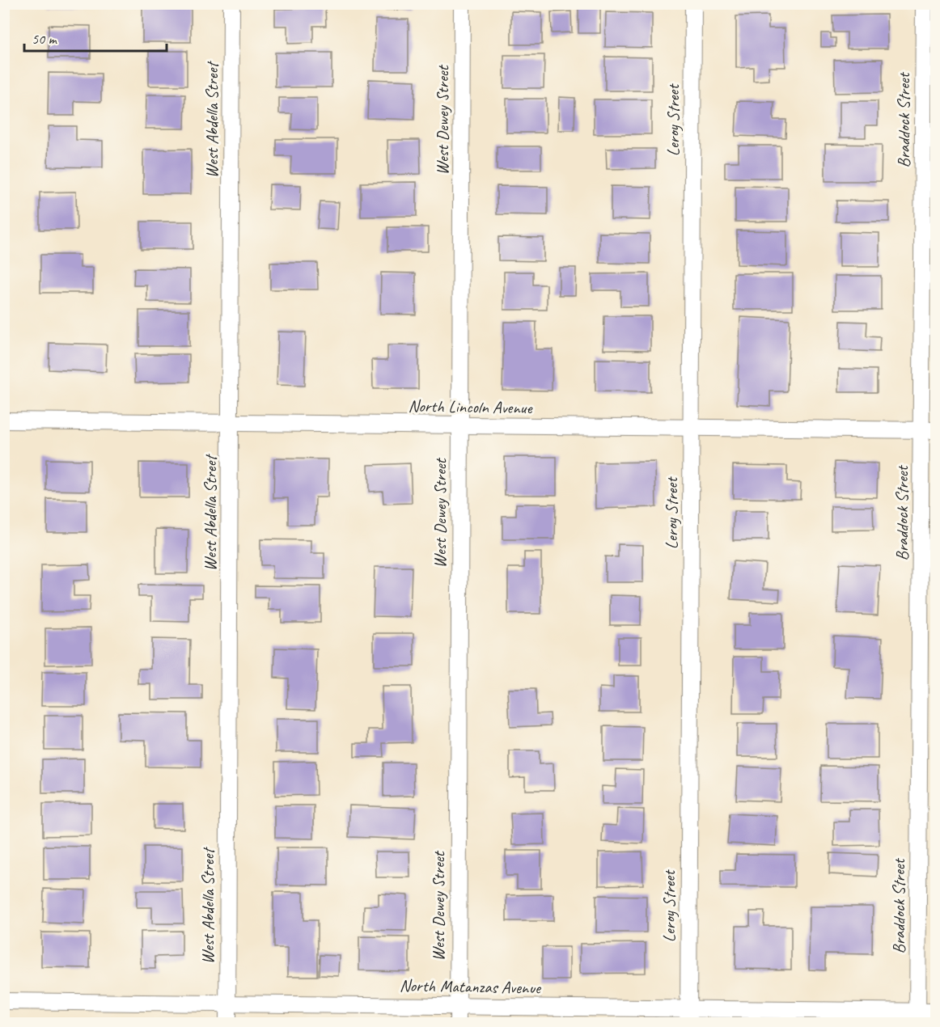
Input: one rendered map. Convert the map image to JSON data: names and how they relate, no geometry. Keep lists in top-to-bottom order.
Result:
{
  "streets": {
    "street": [
      "West Abdella Street",
      "West Dewey Street",
      "Leroy Street",
      "Braddock Street",
      "North Lincoln Avenue",
      "North Matanzas Avenue"
    ]
  },
  "crossings": [
    ["West Abdella Street", "North Lincoln Avenue"],
    ["West Abdella Street", "North Matanzas Avenue"],
    ["West Dewey Street", "North Lincoln Avenue"],
    ["West Dewey Street", "North Matanzas Avenue"],
    ["Leroy Street", "North Lincoln Avenue"],
    ["Leroy Street", "North Matanzas Avenue"],
    ["Braddock Street", "North Lincoln Avenue"],
    ["Braddock Street", "North Matanzas Avenue"]
  ],
  "scale_bar": "50 m"
}
